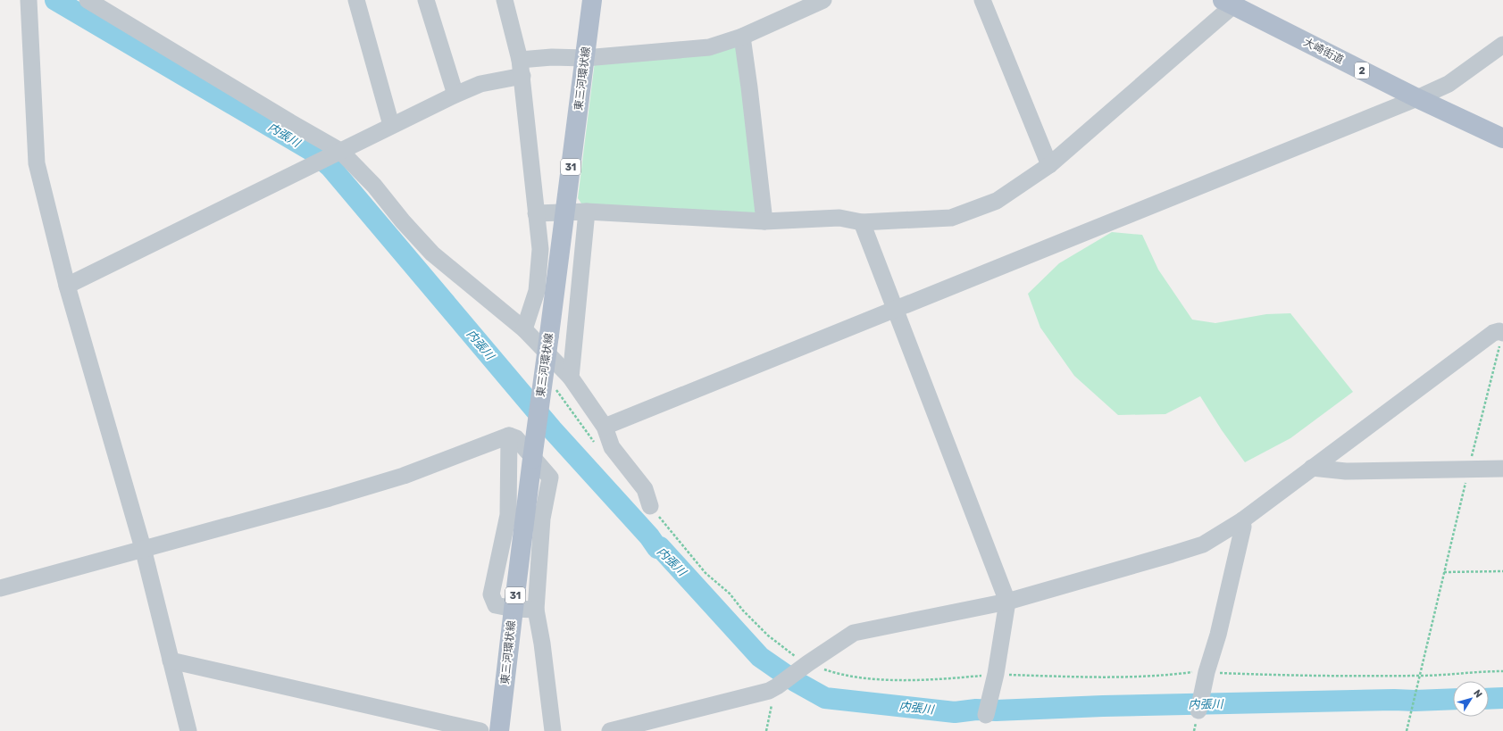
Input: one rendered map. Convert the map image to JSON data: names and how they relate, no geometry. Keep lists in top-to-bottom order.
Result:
{
  "streets": {
    "main road": [
      "大崎街道",
      "2",
      "東三河環状線",
      "31"
    ]
  },
  "water": ["内張川"],
  "north": "top right"
}
